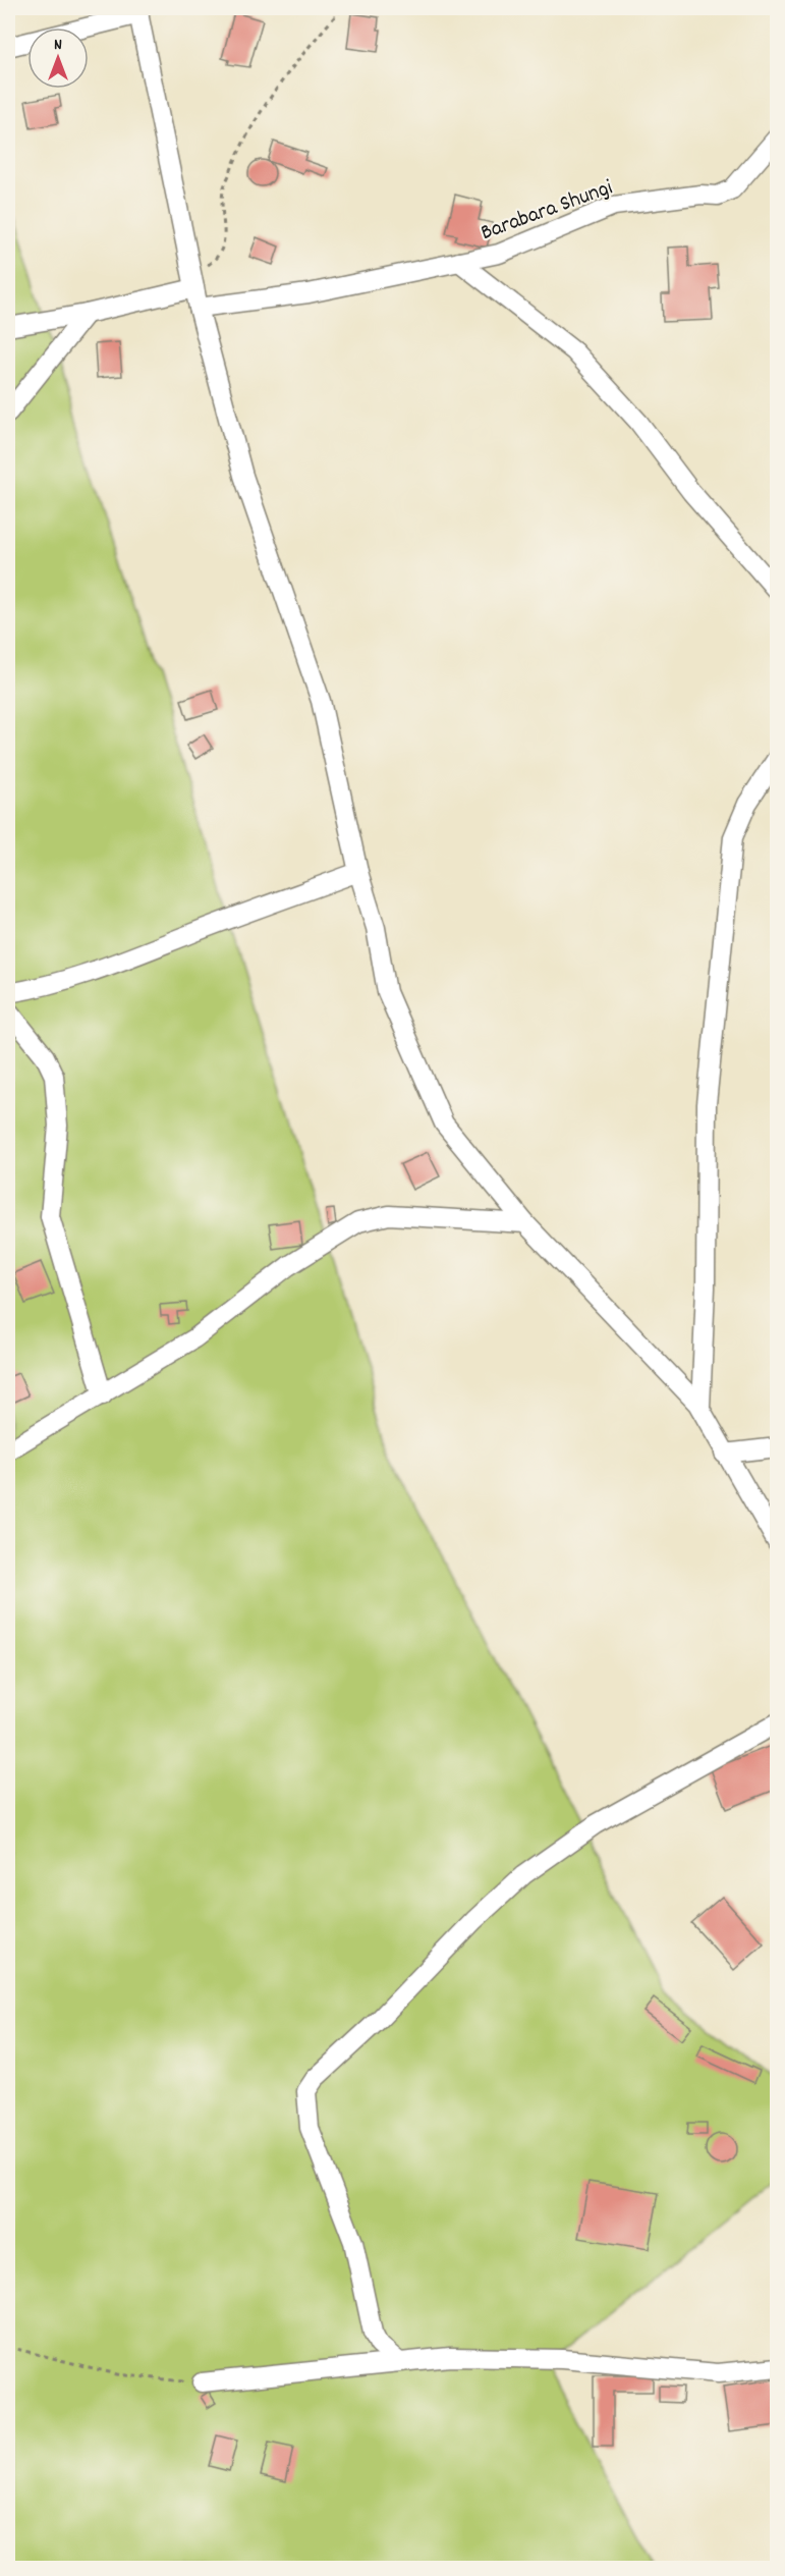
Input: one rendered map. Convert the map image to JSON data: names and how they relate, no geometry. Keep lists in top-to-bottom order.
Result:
{
  "streets": {
    "street": ["Barabara Shungi"]
  },
  "north": "top"
}
